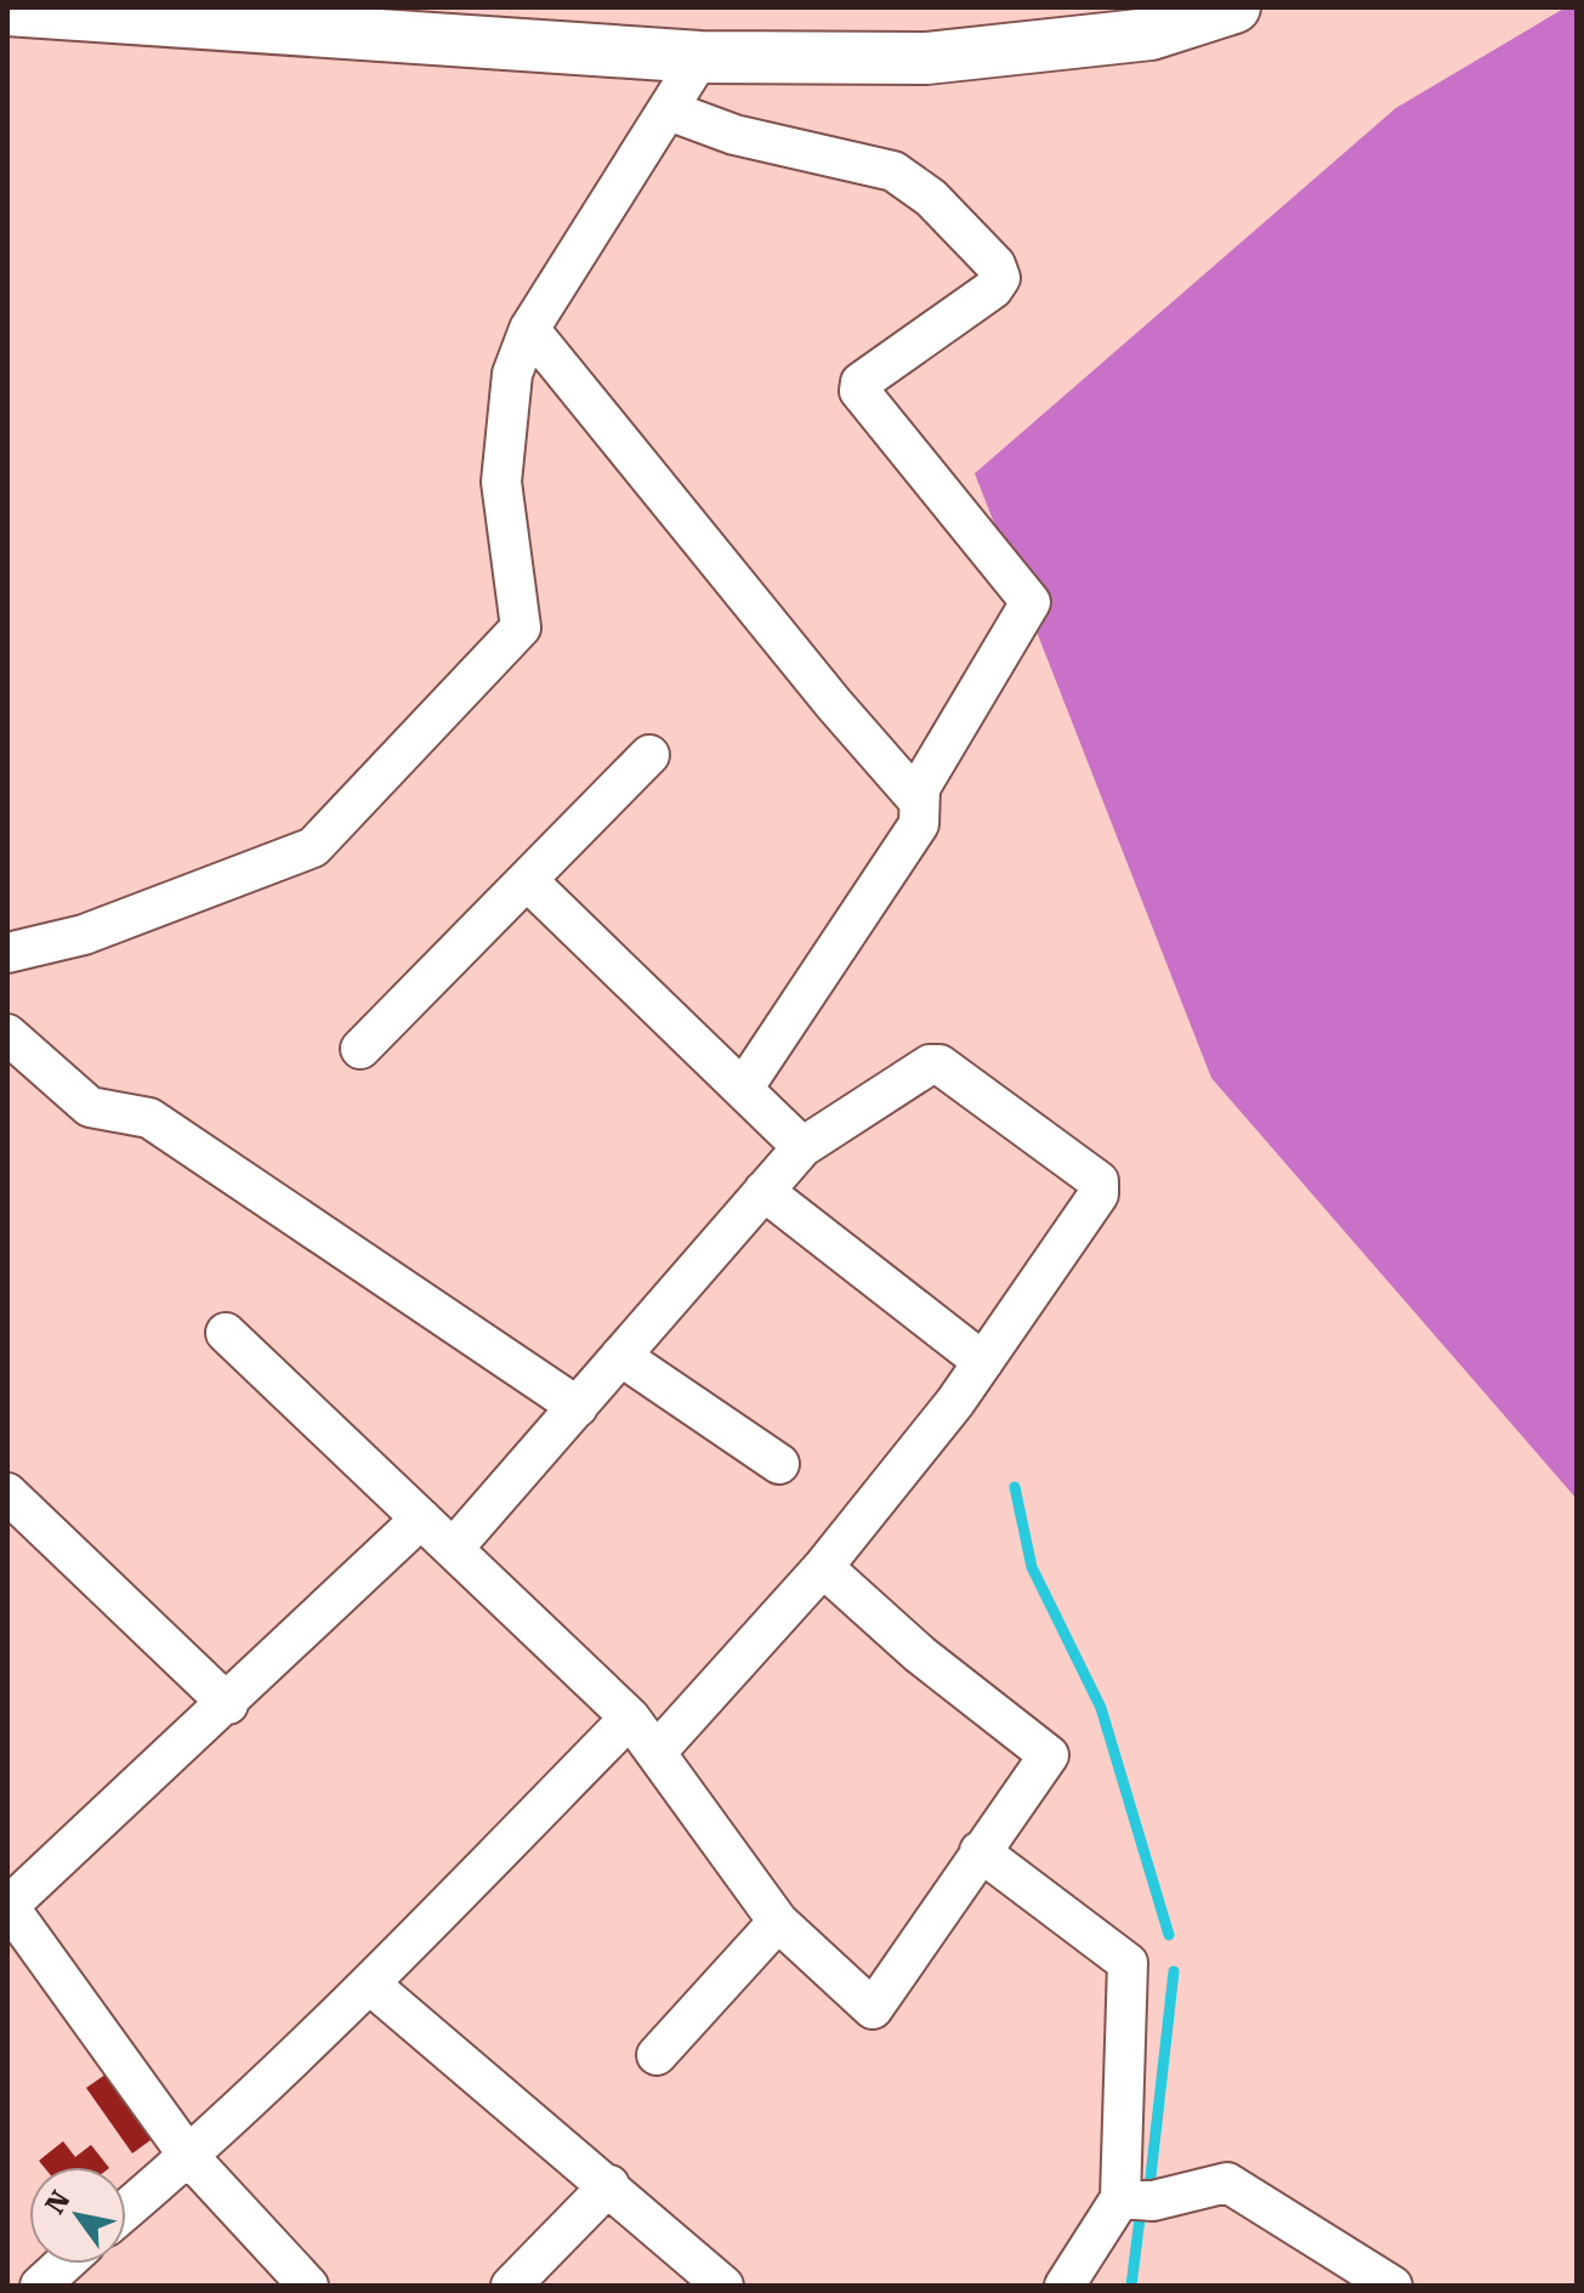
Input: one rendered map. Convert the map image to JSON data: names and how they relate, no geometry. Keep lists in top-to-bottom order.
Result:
{
  "north": "top left"
}
